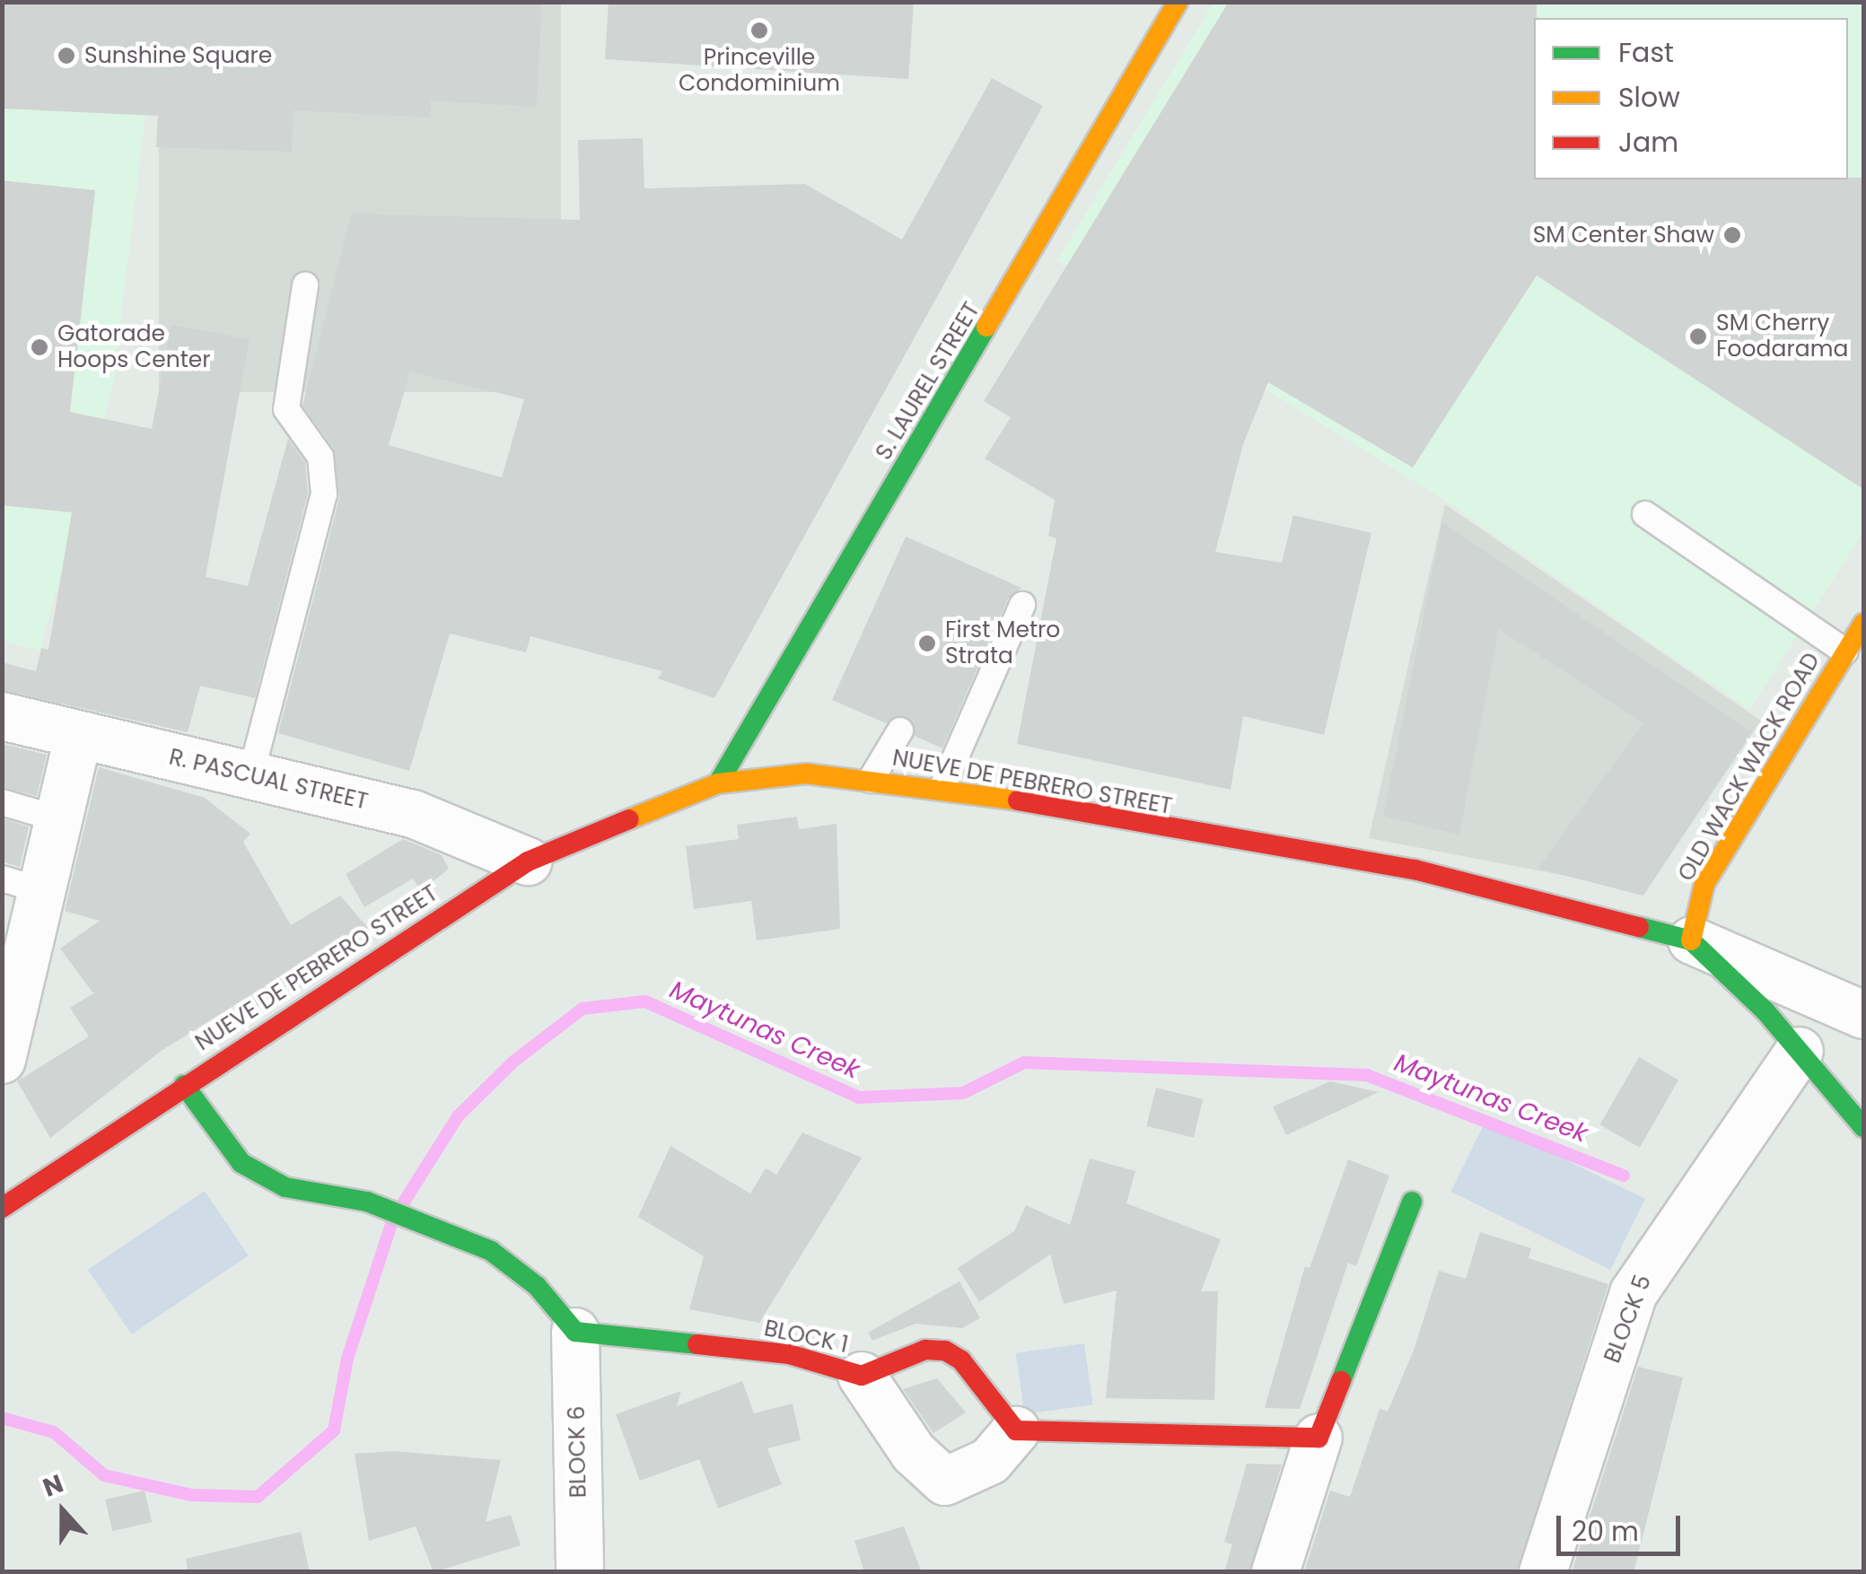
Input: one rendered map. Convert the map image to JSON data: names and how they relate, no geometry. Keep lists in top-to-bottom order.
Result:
{
  "streets": {
    "street": [
      "S. LAUREL STREET",
      "OLD WACK WACK ROAD",
      "R. PASCUAL STREET",
      "NUEVE DE PEBRERO STREET",
      "BLOCK 5",
      "BLOCK 1",
      "BLOCK 6"
    ]
  },
  "crossings": [
    ["S. LAUREL STREET", "NUEVE DE PEBRERO STREET"],
    ["OLD WACK WACK ROAD", "NUEVE DE PEBRERO STREET"],
    ["R. PASCUAL STREET", "NUEVE DE PEBRERO STREET"],
    ["BLOCK 1", "BLOCK 6"]
  ],
  "water": ["Maytunas Creek"],
  "places": [
    "Princeville Condominium",
    "Sunshine Square",
    "SM Center Shaw",
    "SM Cherry Foodarama",
    "Gatorade Hoops Center",
    "First Metro Strata"
  ],
  "legend": ["Fast", "Slow", "Jam"],
  "scale_bar": "20 m",
  "north": "top"
}
